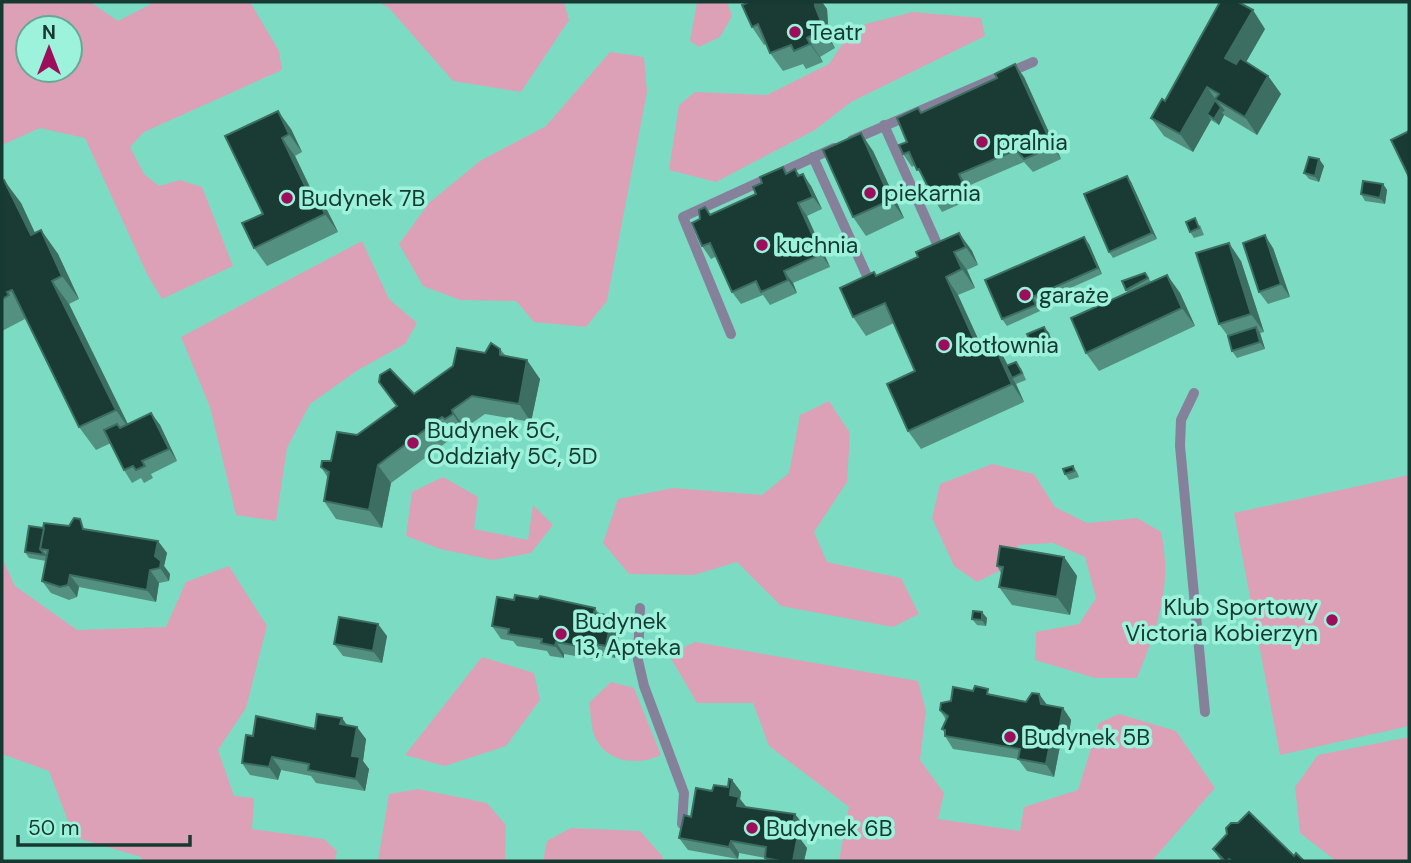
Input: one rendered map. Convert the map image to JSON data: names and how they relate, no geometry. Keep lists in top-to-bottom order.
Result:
{
  "places": [
    "Teatr",
    "pralnia",
    "piekarnia",
    "Budynek 7B",
    "kuchnia",
    "garaże",
    "kotłownia",
    "Budynek 5C, Oddziały 5C, 5D",
    "Klub Sportowy Victoria Kobierzyn",
    "Budynek 13, Apteka",
    "Budynek 5B",
    "Budynek 6B"
  ],
  "scale_bar": "50 m",
  "north": "top"
}
